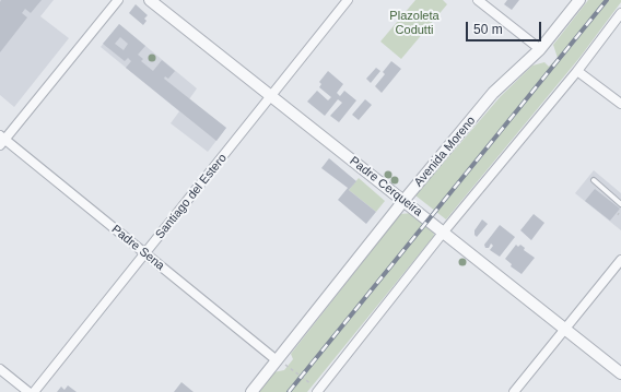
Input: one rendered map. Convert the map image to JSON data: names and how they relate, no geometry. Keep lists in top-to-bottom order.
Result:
{
  "streets": {
    "street": [
      "Avenida Moreno",
      "Padre Cerqueira",
      "Santiago del Estero",
      "Padre Sena"
    ]
  },
  "crossings": [
    ["Avenida Moreno", "Padre Cerqueira"],
    ["Avenida Moreno", "Padre Sena"],
    ["Padre Cerqueira", "Santiago del Estero"],
    ["Santiago del Estero", "Padre Sena"]
  ],
  "parks": ["Plazoleta Codutti"],
  "scale_bar": "50 m"
}
